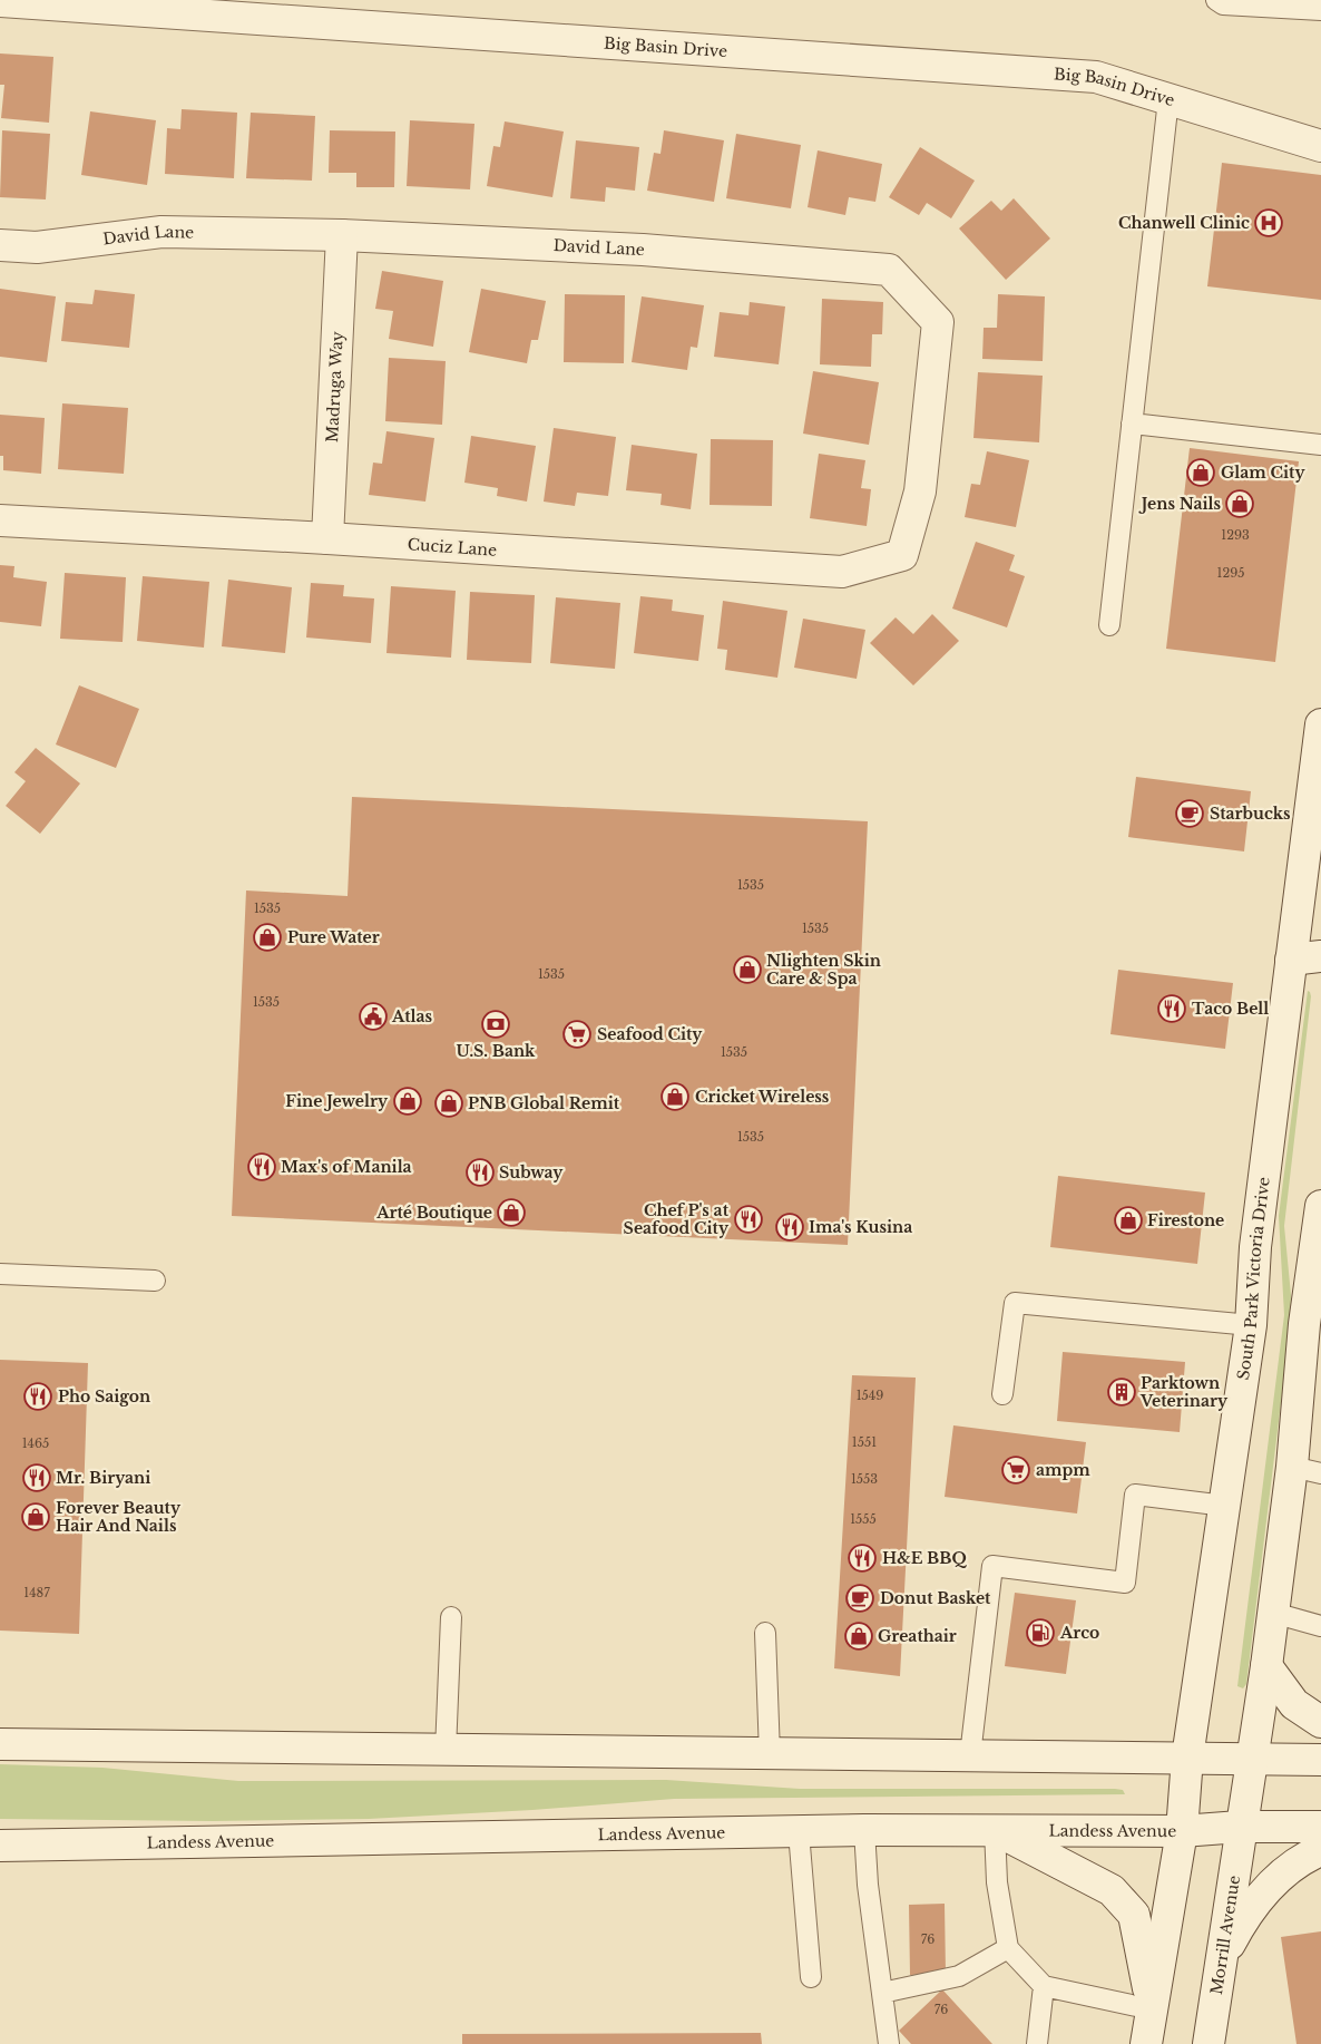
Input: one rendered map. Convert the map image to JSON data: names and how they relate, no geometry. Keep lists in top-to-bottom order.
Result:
{
  "streets": {
    "main road": [
      "Big Basin Drive",
      "David Lane",
      "Madruga Way",
      "Cuciz Lane",
      "South Park Victoria Drive",
      "Landess Avenue",
      "Morrill Avenue"
    ]
  },
  "crossings": [
    ["David Lane", "Madruga Way"],
    ["David Lane", "Cuciz Lane"],
    ["Madruga Way", "Cuciz Lane"],
    ["South Park Victoria Drive", "Landess Avenue"],
    ["Landess Avenue", "Morrill Avenue"]
  ],
  "places": {
    "hospital": ["Chanwell Clinic"],
    "shop": [
      "Glam City",
      "Jens Nails",
      "Pure Water",
      "Nlighten Skin Care & Spa",
      "Cricket Wireless",
      "Fine Jewelry",
      "PNB Global Remit",
      "Arté Boutique",
      "Firestone",
      "Forever Beauty Hair And Nails",
      "Greathair"
    ],
    "cafe": ["Starbucks", "Donut Basket"],
    "restaurant": [
      "Taco Bell",
      "Max's of Manila",
      "Subway",
      "Chef P's at Seafood City",
      "Ima's Kusina",
      "Pho Saigon",
      "Mr. Biryani",
      "H&E BBQ"
    ],
    "public building": ["Atlas"],
    "bank": ["U.S. Bank"],
    "supermarket": ["Seafood City", "ampm"],
    "building": ["Parktown Veterinary"],
    "fuel station": ["Arco"]
  },
  "house_numbers": [
    "1293",
    "1295",
    "1535",
    "1535",
    "1535",
    "1535",
    "1535",
    "1535",
    "1535",
    "1549",
    "1551",
    "1465",
    "1553",
    "1555",
    "1487",
    "76",
    "76"
  ]
}
